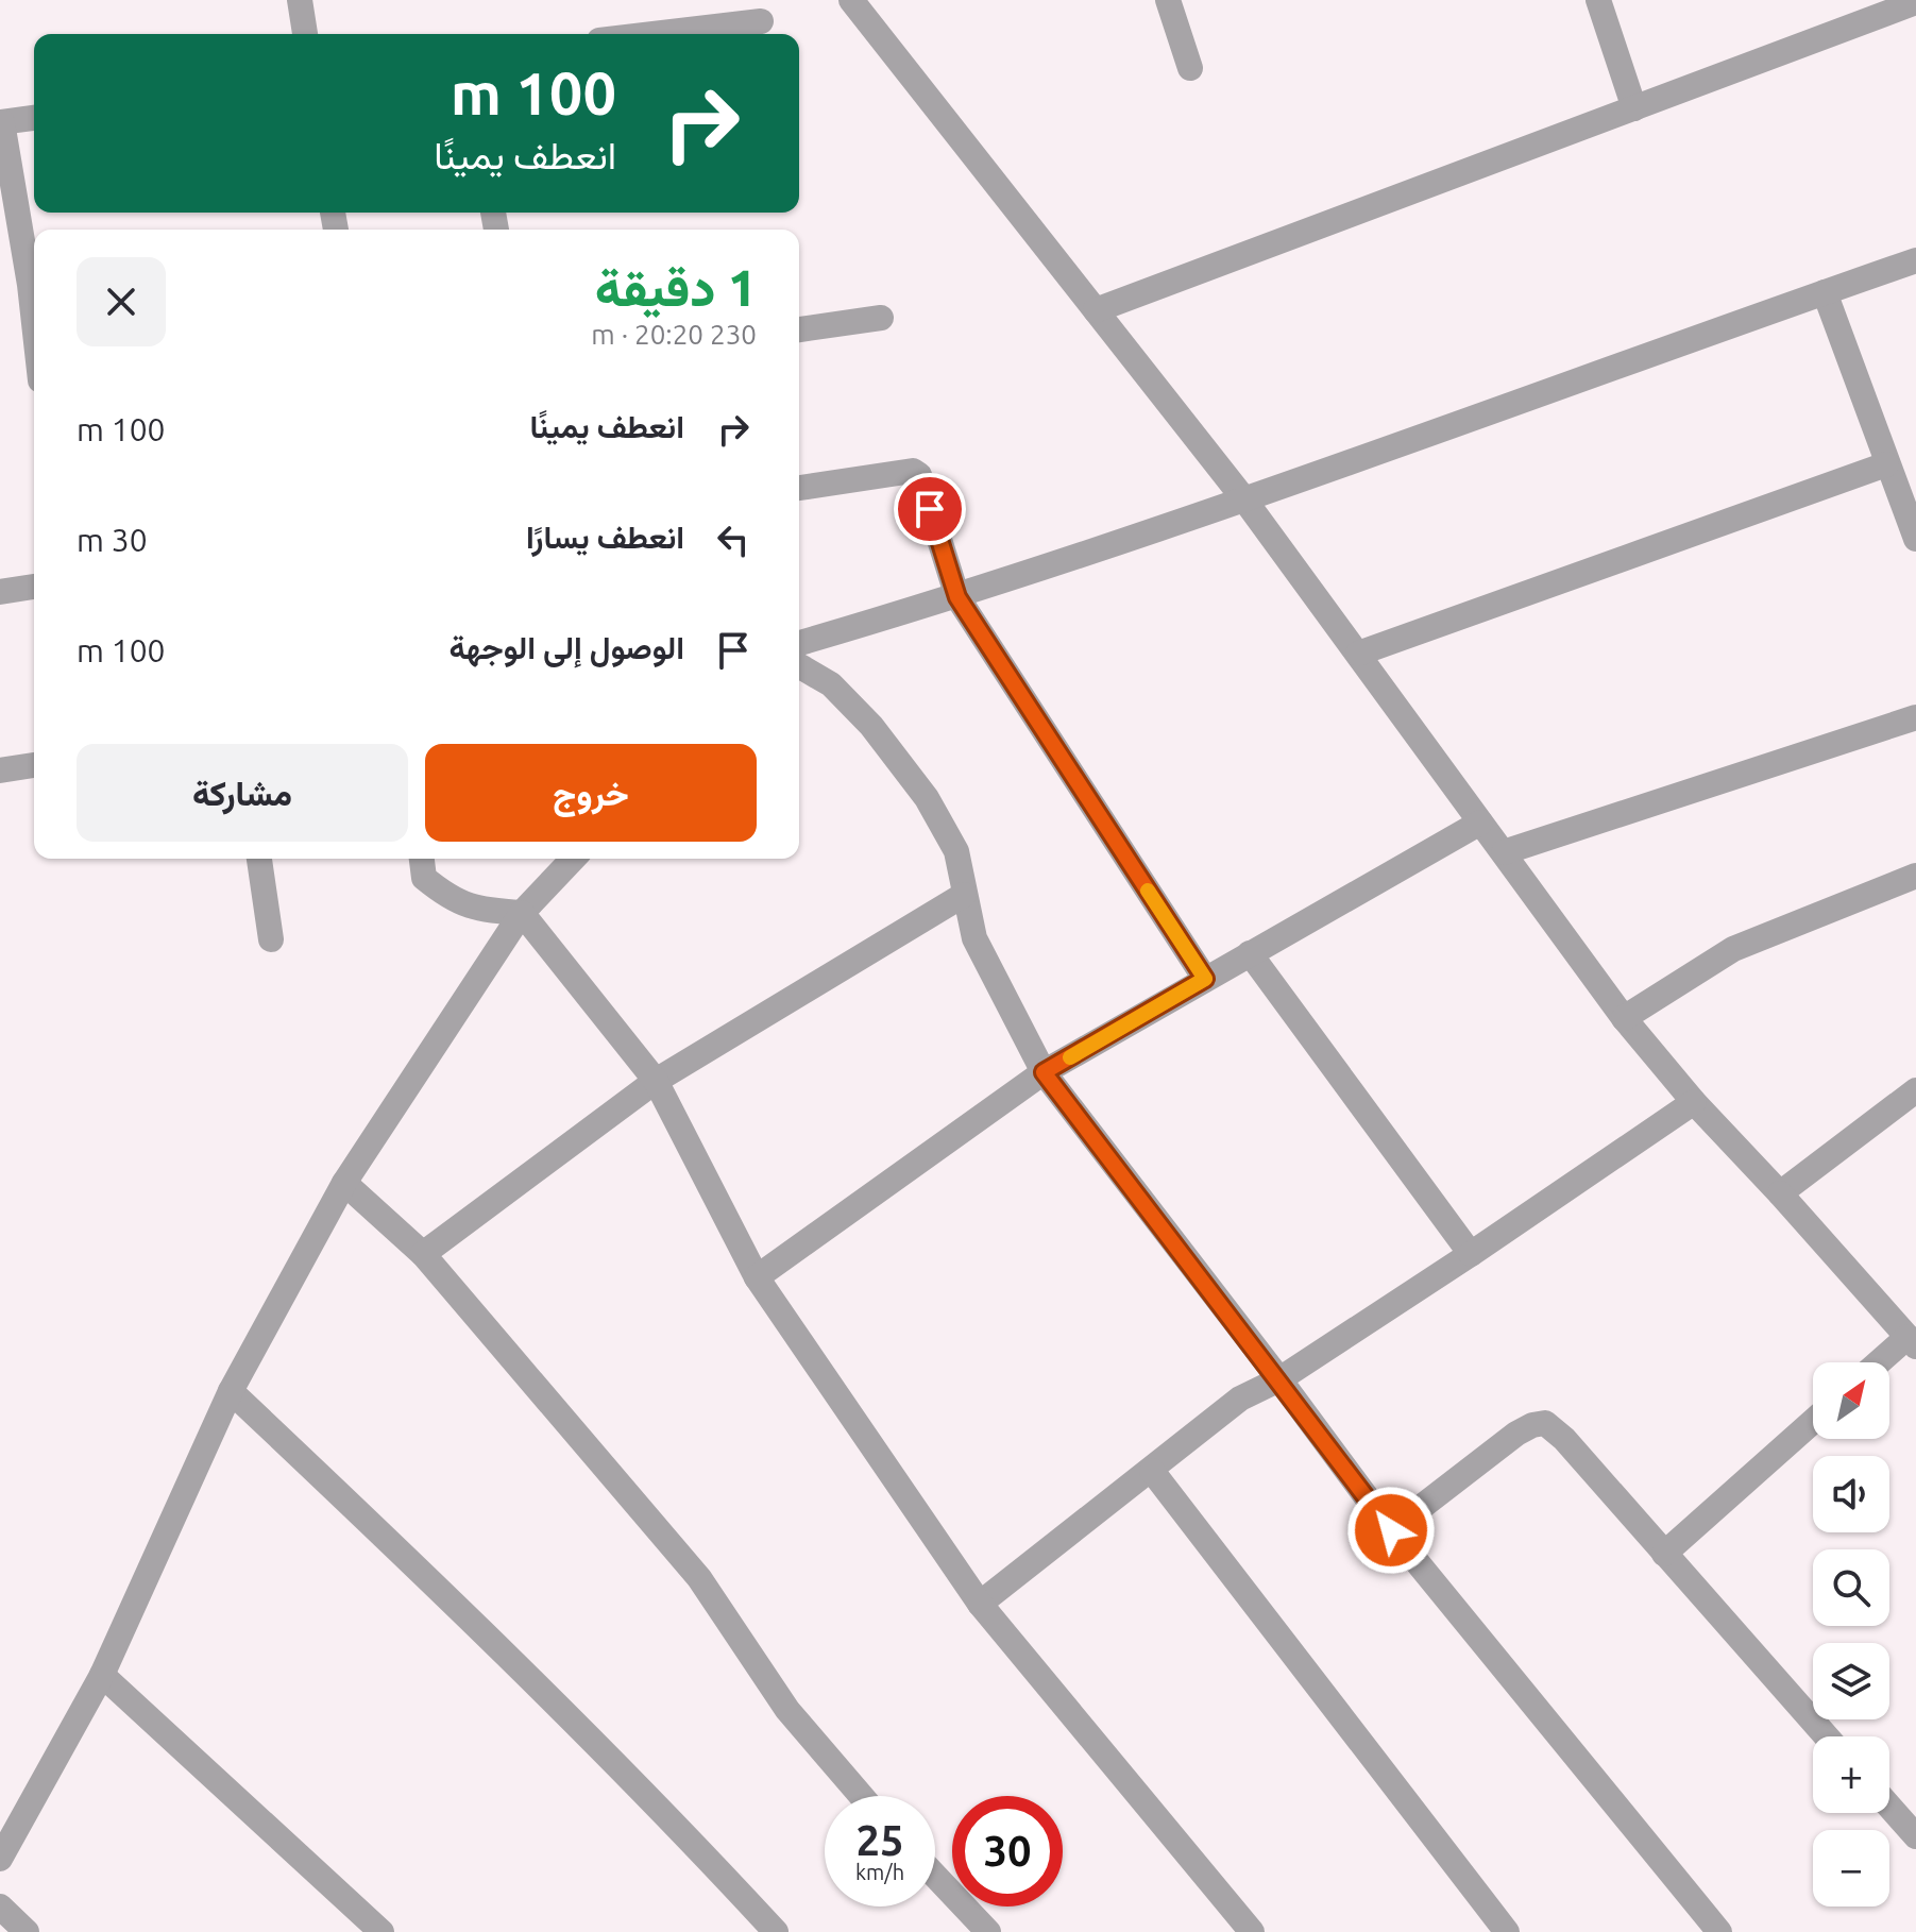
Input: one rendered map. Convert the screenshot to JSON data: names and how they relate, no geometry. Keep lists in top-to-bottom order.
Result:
{
  "north": "top right",
  "page": {
    "turn": ["100 m", "انعطف يمينًا"],
    "heading": ["1 دقيقة", "230 m · 20:20"],
    "list": [
      {
        "name": "انعطف يمينًا",
        "value": "100 m"
      },
      {
        "name": "انعطف يسارًا",
        "value": "30 m"
      },
      {
        "name": "الوصول إلى الوجهة",
        "value": "100 m"
      }
    ],
    "buttons": ["خروج", "مشاركة"],
    "map_buttons": ["+", "−"],
    "speed": "25 km/h",
    "limit": "30"
  }
}
